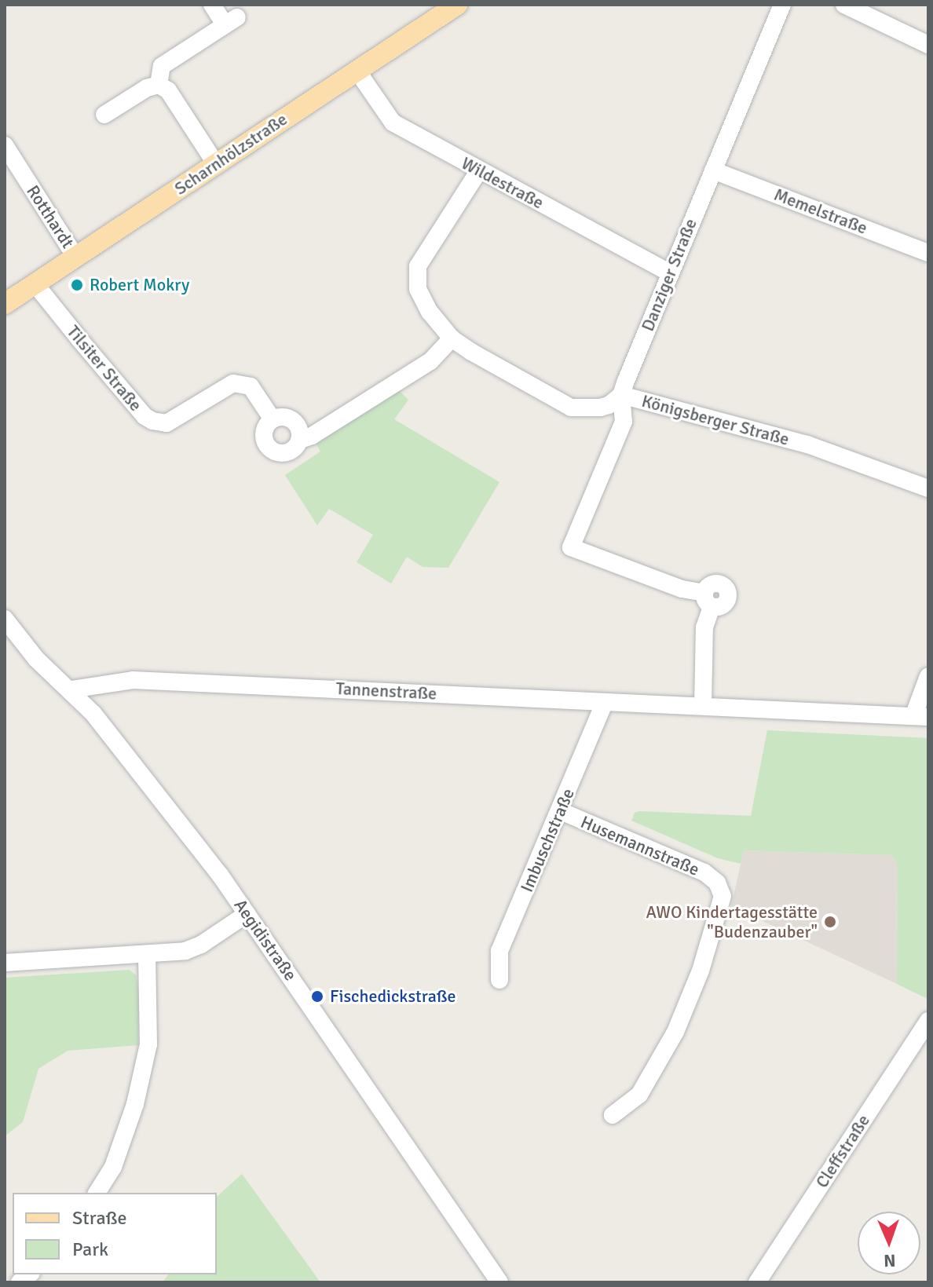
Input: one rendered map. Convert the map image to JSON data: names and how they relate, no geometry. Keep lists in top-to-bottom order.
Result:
{
  "streets": {
    "main road": ["Scharnhölzstraße"],
    "street": [
      "Wildestraße",
      "Memelstraße",
      "Rotthardt",
      "Danziger Straße",
      "Tilsiter Straße",
      "Königsberger Straße",
      "Tannenstraße",
      "Imbuschstraße",
      "Husemannstraße",
      "Aegidistraße",
      "Cleffstraße"
    ]
  },
  "crossings": [
    ["Scharnhölzstraße", "Wildestraße"],
    ["Scharnhölzstraße", "Rotthardt"],
    ["Scharnhölzstraße", "Tilsiter Straße"],
    ["Wildestraße", "Danziger Straße"],
    ["Wildestraße", "Königsberger Straße"],
    ["Memelstraße", "Danziger Straße"],
    ["Danziger Straße", "Königsberger Straße"],
    ["Danziger Straße", "Tannenstraße"],
    ["Tannenstraße", "Imbuschstraße"],
    ["Tannenstraße", "Aegidistraße"],
    ["Imbuschstraße", "Husemannstraße"]
  ],
  "places": ["Robert Mokry", "AWO Kindertagesstätte \"Budenzauber\"", "Fischedickstraße"],
  "legend": ["Straße", "Park"],
  "north": "bottom"
}
